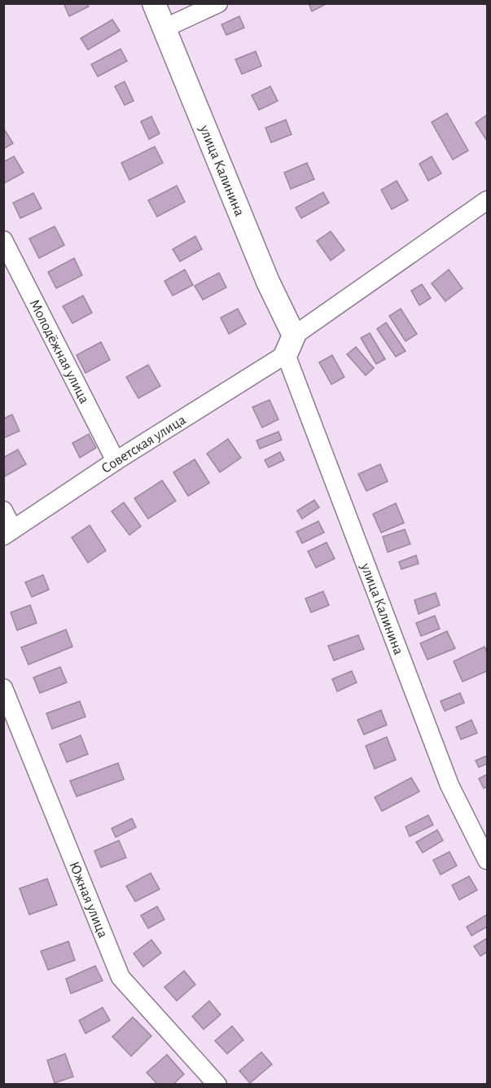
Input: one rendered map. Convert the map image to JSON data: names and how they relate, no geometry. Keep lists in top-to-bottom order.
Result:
{
  "streets": {
    "street": [
      "улица Калинина",
      "Молодёжная улица",
      "Советская улица",
      "Южная улица"
    ]
  },
  "crossings": [
    ["улица Калинина", "Советская улица"],
    ["Молодёжная улица", "Советская улица"]
  ]
}
